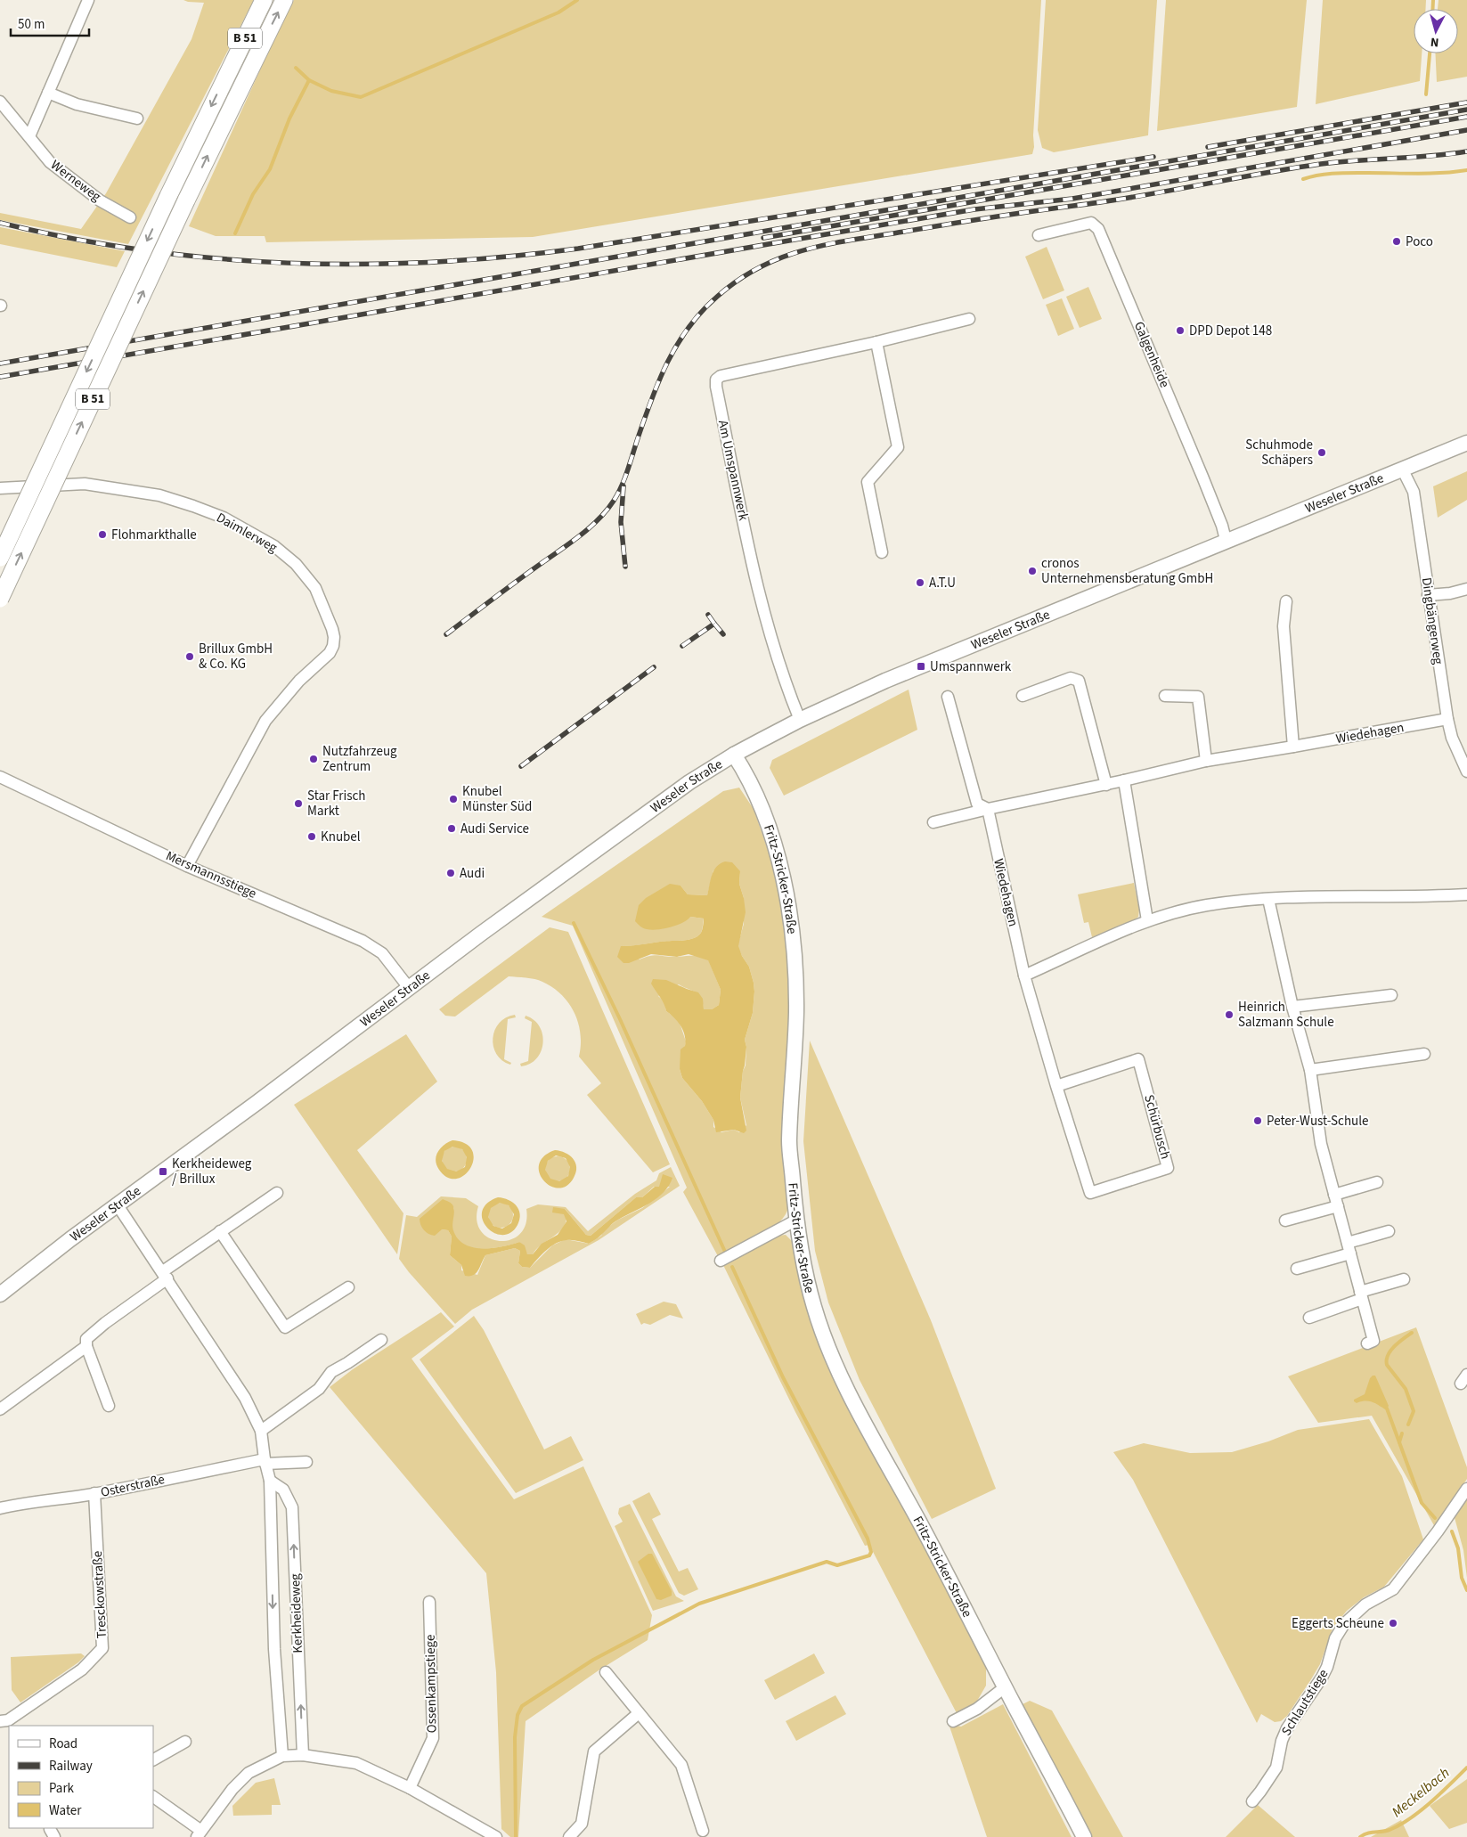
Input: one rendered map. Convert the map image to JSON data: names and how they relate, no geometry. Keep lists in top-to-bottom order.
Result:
{
  "streets": {
    "highway": ["B 51"],
    "main road": ["Weseler Straße", "Fritz-Stricker-Straße"],
    "street": [
      "Werneweg",
      "Galgenheide",
      "Am Umspannwerk",
      "Daimlerweg",
      "Dingbängerweg",
      "Wiedehagen",
      "Mersmannsstiege",
      "Schürbusch",
      "Osterstraße",
      "Tresckowstraße",
      "Kerkheideweg",
      "Ossenkampstiege",
      "Schlautstiege"
    ]
  },
  "crossings": [
    ["Galgenheide", "Weseler Straße"],
    ["Am Umspannwerk", "Weseler Straße"],
    ["Weseler Straße", "Dingbängerweg"],
    ["Weseler Straße", "Mersmannsstiege"],
    ["Weseler Straße", "Fritz-Stricker-Straße"],
    ["Weseler Straße", "Kerkheideweg"],
    ["Daimlerweg", "Mersmannsstiege"],
    ["Dingbängerweg", "Wiedehagen"],
    ["Wiedehagen", "Schürbusch"],
    ["Osterstraße", "Tresckowstraße"],
    ["Osterstraße", "Kerkheideweg"]
  ],
  "water": ["Meckelbach"],
  "places": {
    "other": [
      "Poco",
      "DPD Depot 148",
      "Schuhmode Schäpers",
      "Flohmarkthalle",
      "cronos Unternehmensberatung GmbH",
      "A.T.U",
      "Brillux GmbH & Co. KG",
      "Nutzfahrzeug Zentrum",
      "Knubel Münster Süd",
      "Star Frisch Markt",
      "Audi Service",
      "Knubel",
      "Audi",
      "Heinrich Salzmann Schule",
      "Peter-Wust-Schule",
      "Eggerts Scheune"
    ],
    "transit": ["Umspannwerk", "Kerkheideweg / Brillux"]
  },
  "legend": [
    "Road",
    "Railway",
    "Park",
    "Water"
  ],
  "scale_bar": "50 m",
  "north": "bottom"
}
